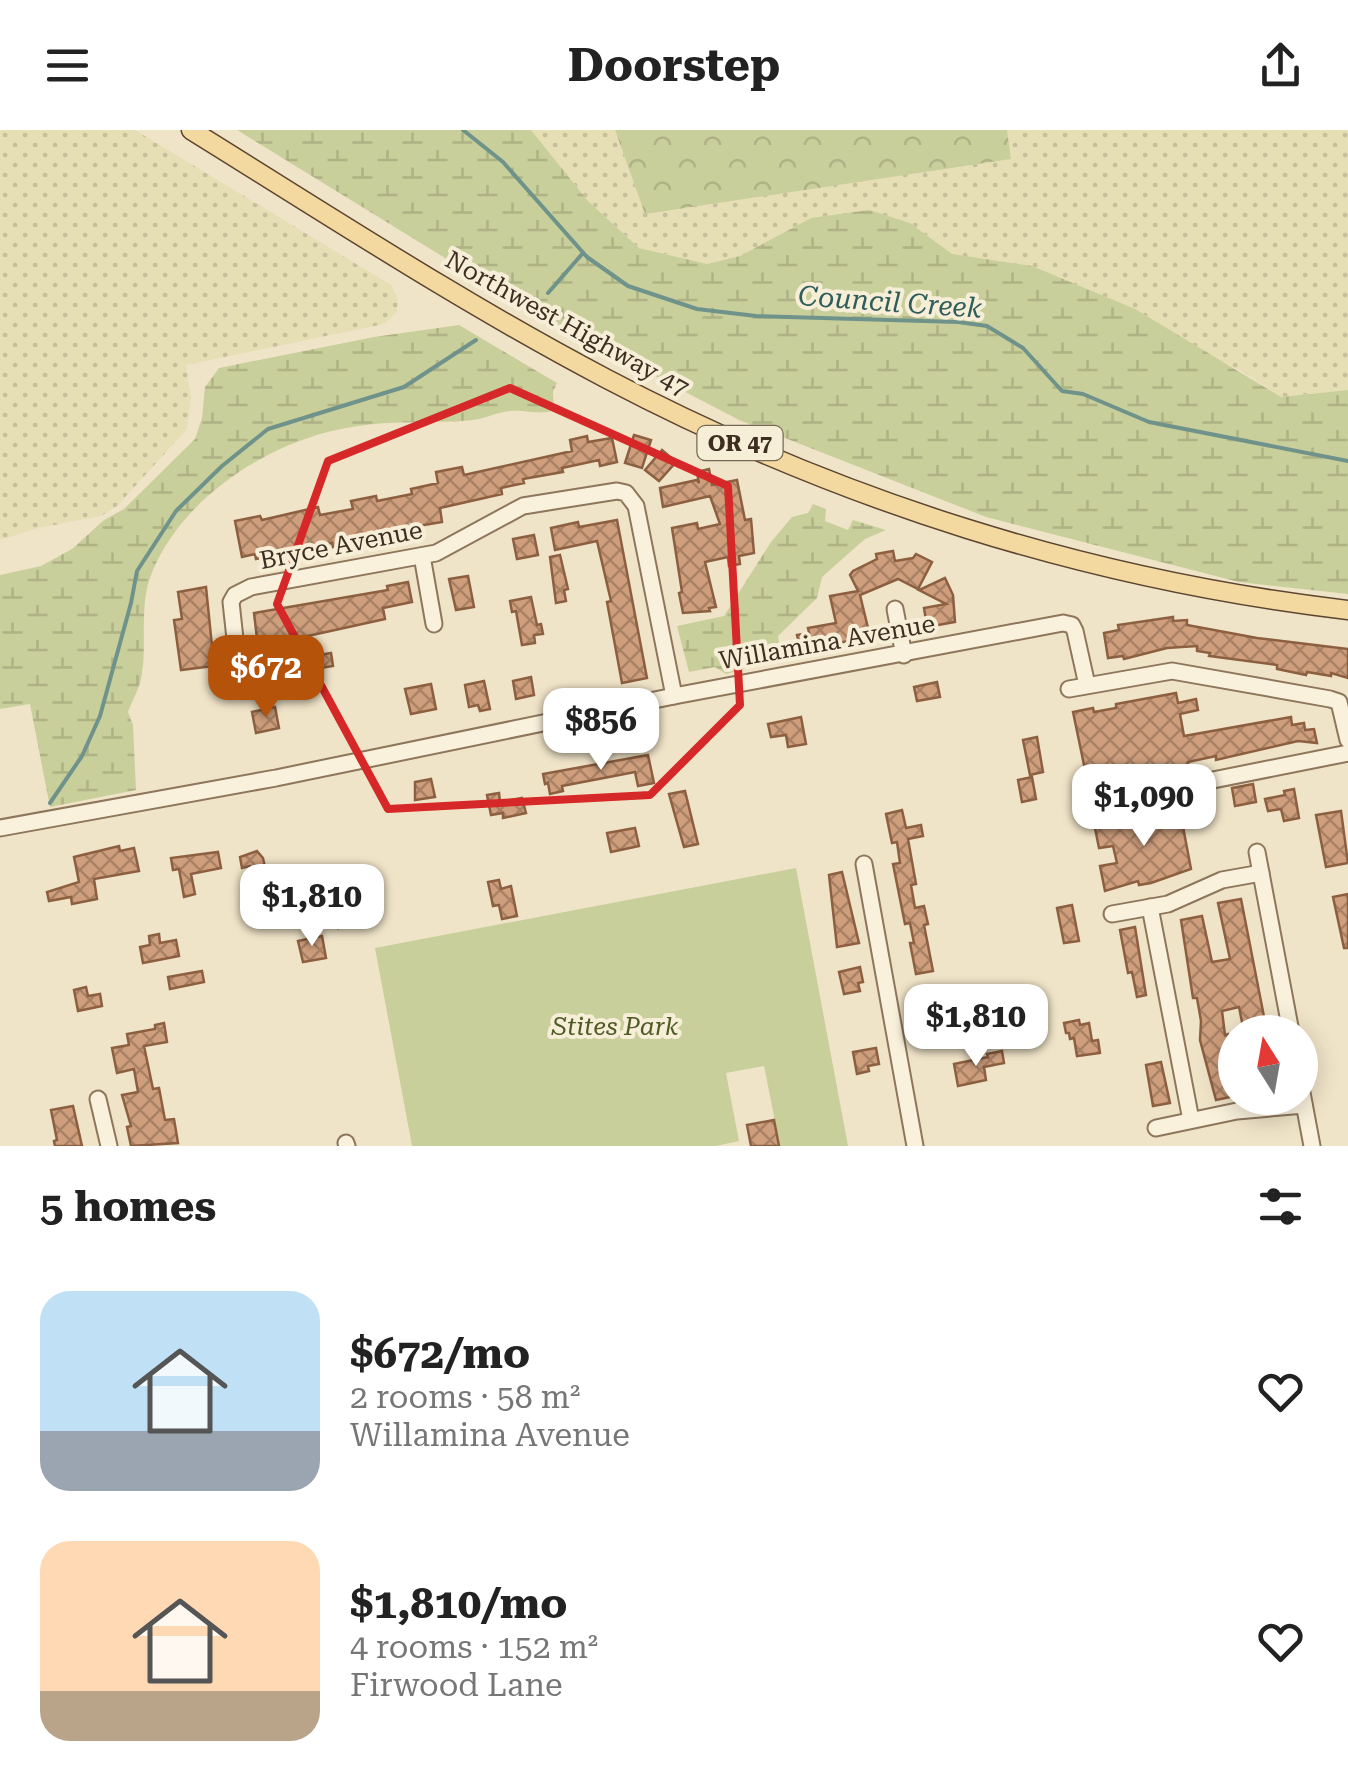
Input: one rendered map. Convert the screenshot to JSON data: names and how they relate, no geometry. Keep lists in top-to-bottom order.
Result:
{
  "streets": {
    "main road": ["Northwest Highway 47", "OR 47"],
    "street": ["Bryce Avenue", "Willamina Avenue"]
  },
  "crossings": [
    ["Bryce Avenue", "Willamina Avenue"]
  ],
  "water": ["Council Creek"],
  "parks": ["Stites Park"],
  "north": "top",
  "page": {
    "header": "Doorstep",
    "price": [
      "$672",
      "$856",
      "$1,090",
      "$1,810",
      "$1,810"
    ],
    "heading": "5 homes",
    "list": [
      {
        "name": "$672/mo",
        "note": "2 rooms · 58 m² · Willamina Avenue"
      },
      {
        "name": "$1,810/mo",
        "note": "4 rooms · 152 m² · Firwood Lane"
      }
    ]
  }
}
